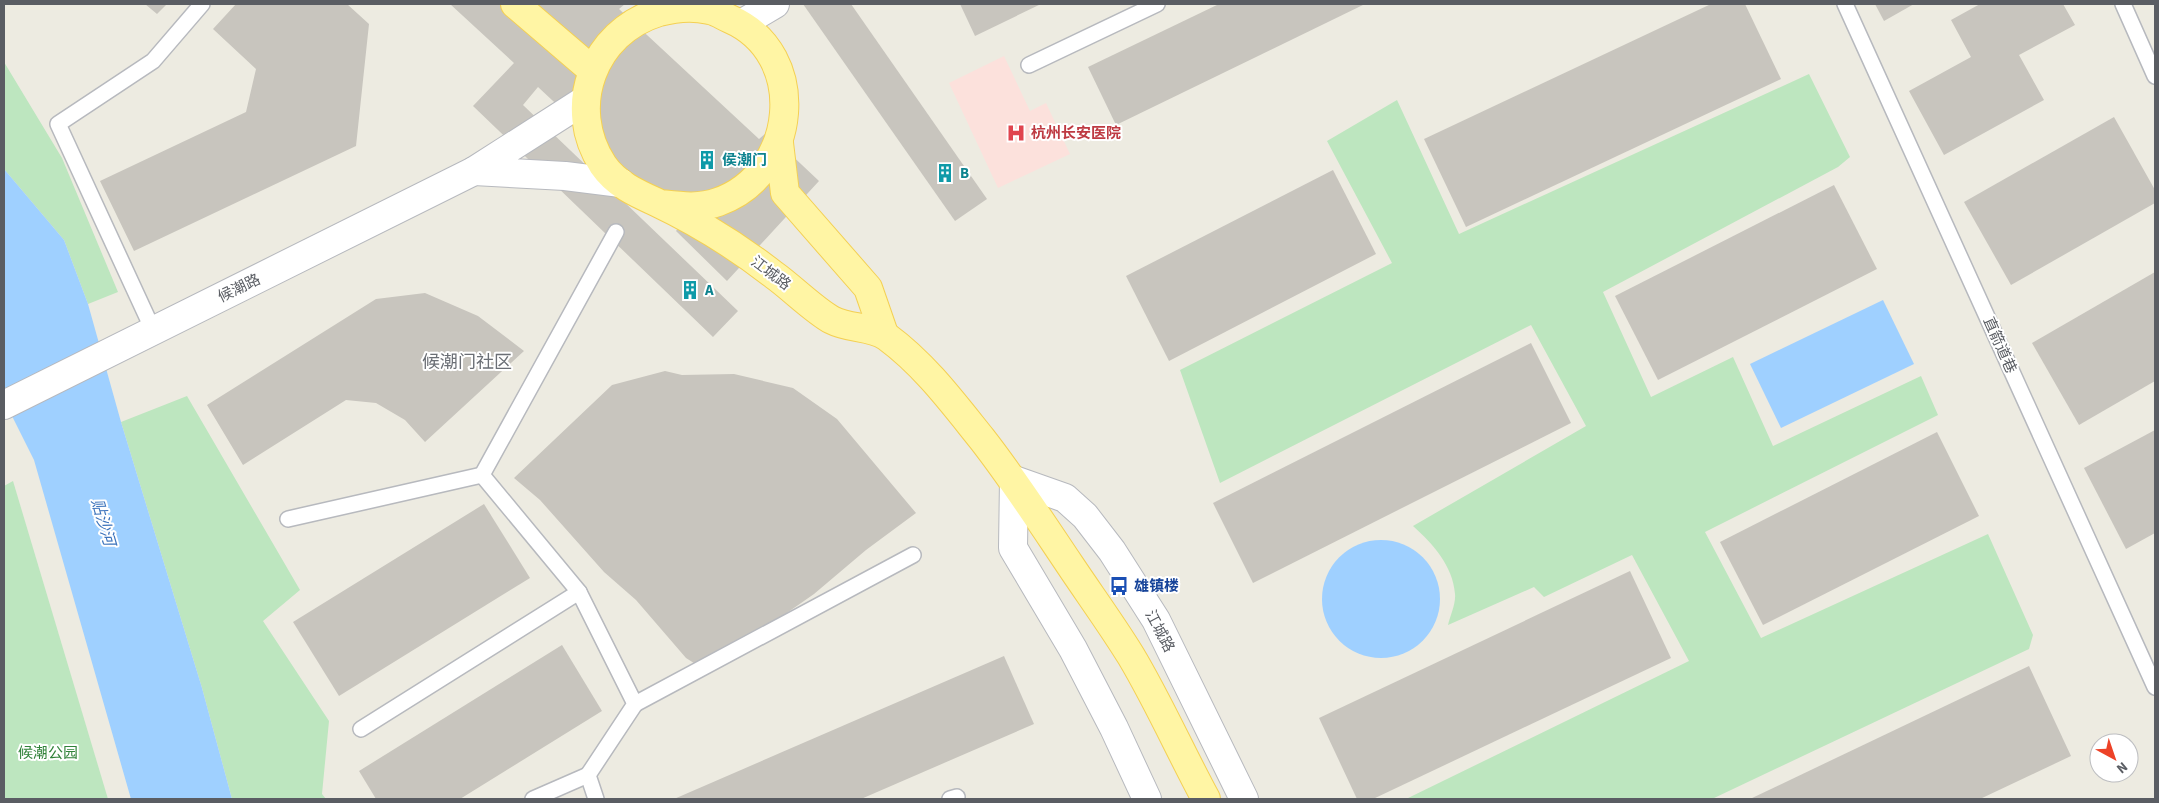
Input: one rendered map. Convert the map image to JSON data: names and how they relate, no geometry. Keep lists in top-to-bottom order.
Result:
{
  "streets": {
    "main road": ["江城路"],
    "street": ["候潮路"],
    "lane": ["直箭道巷"]
  },
  "crossings": [
    ["江城路", "候潮路"]
  ],
  "districts": ["候潮门社区"],
  "water": ["贴沙河"],
  "parks": ["候潮公园"],
  "places": {
    "hospital": ["杭州长安医院"],
    "building": ["侯潮门", "B", "A"],
    "bus stop": ["雄镇楼"]
  },
  "north": "bottom right"
}
